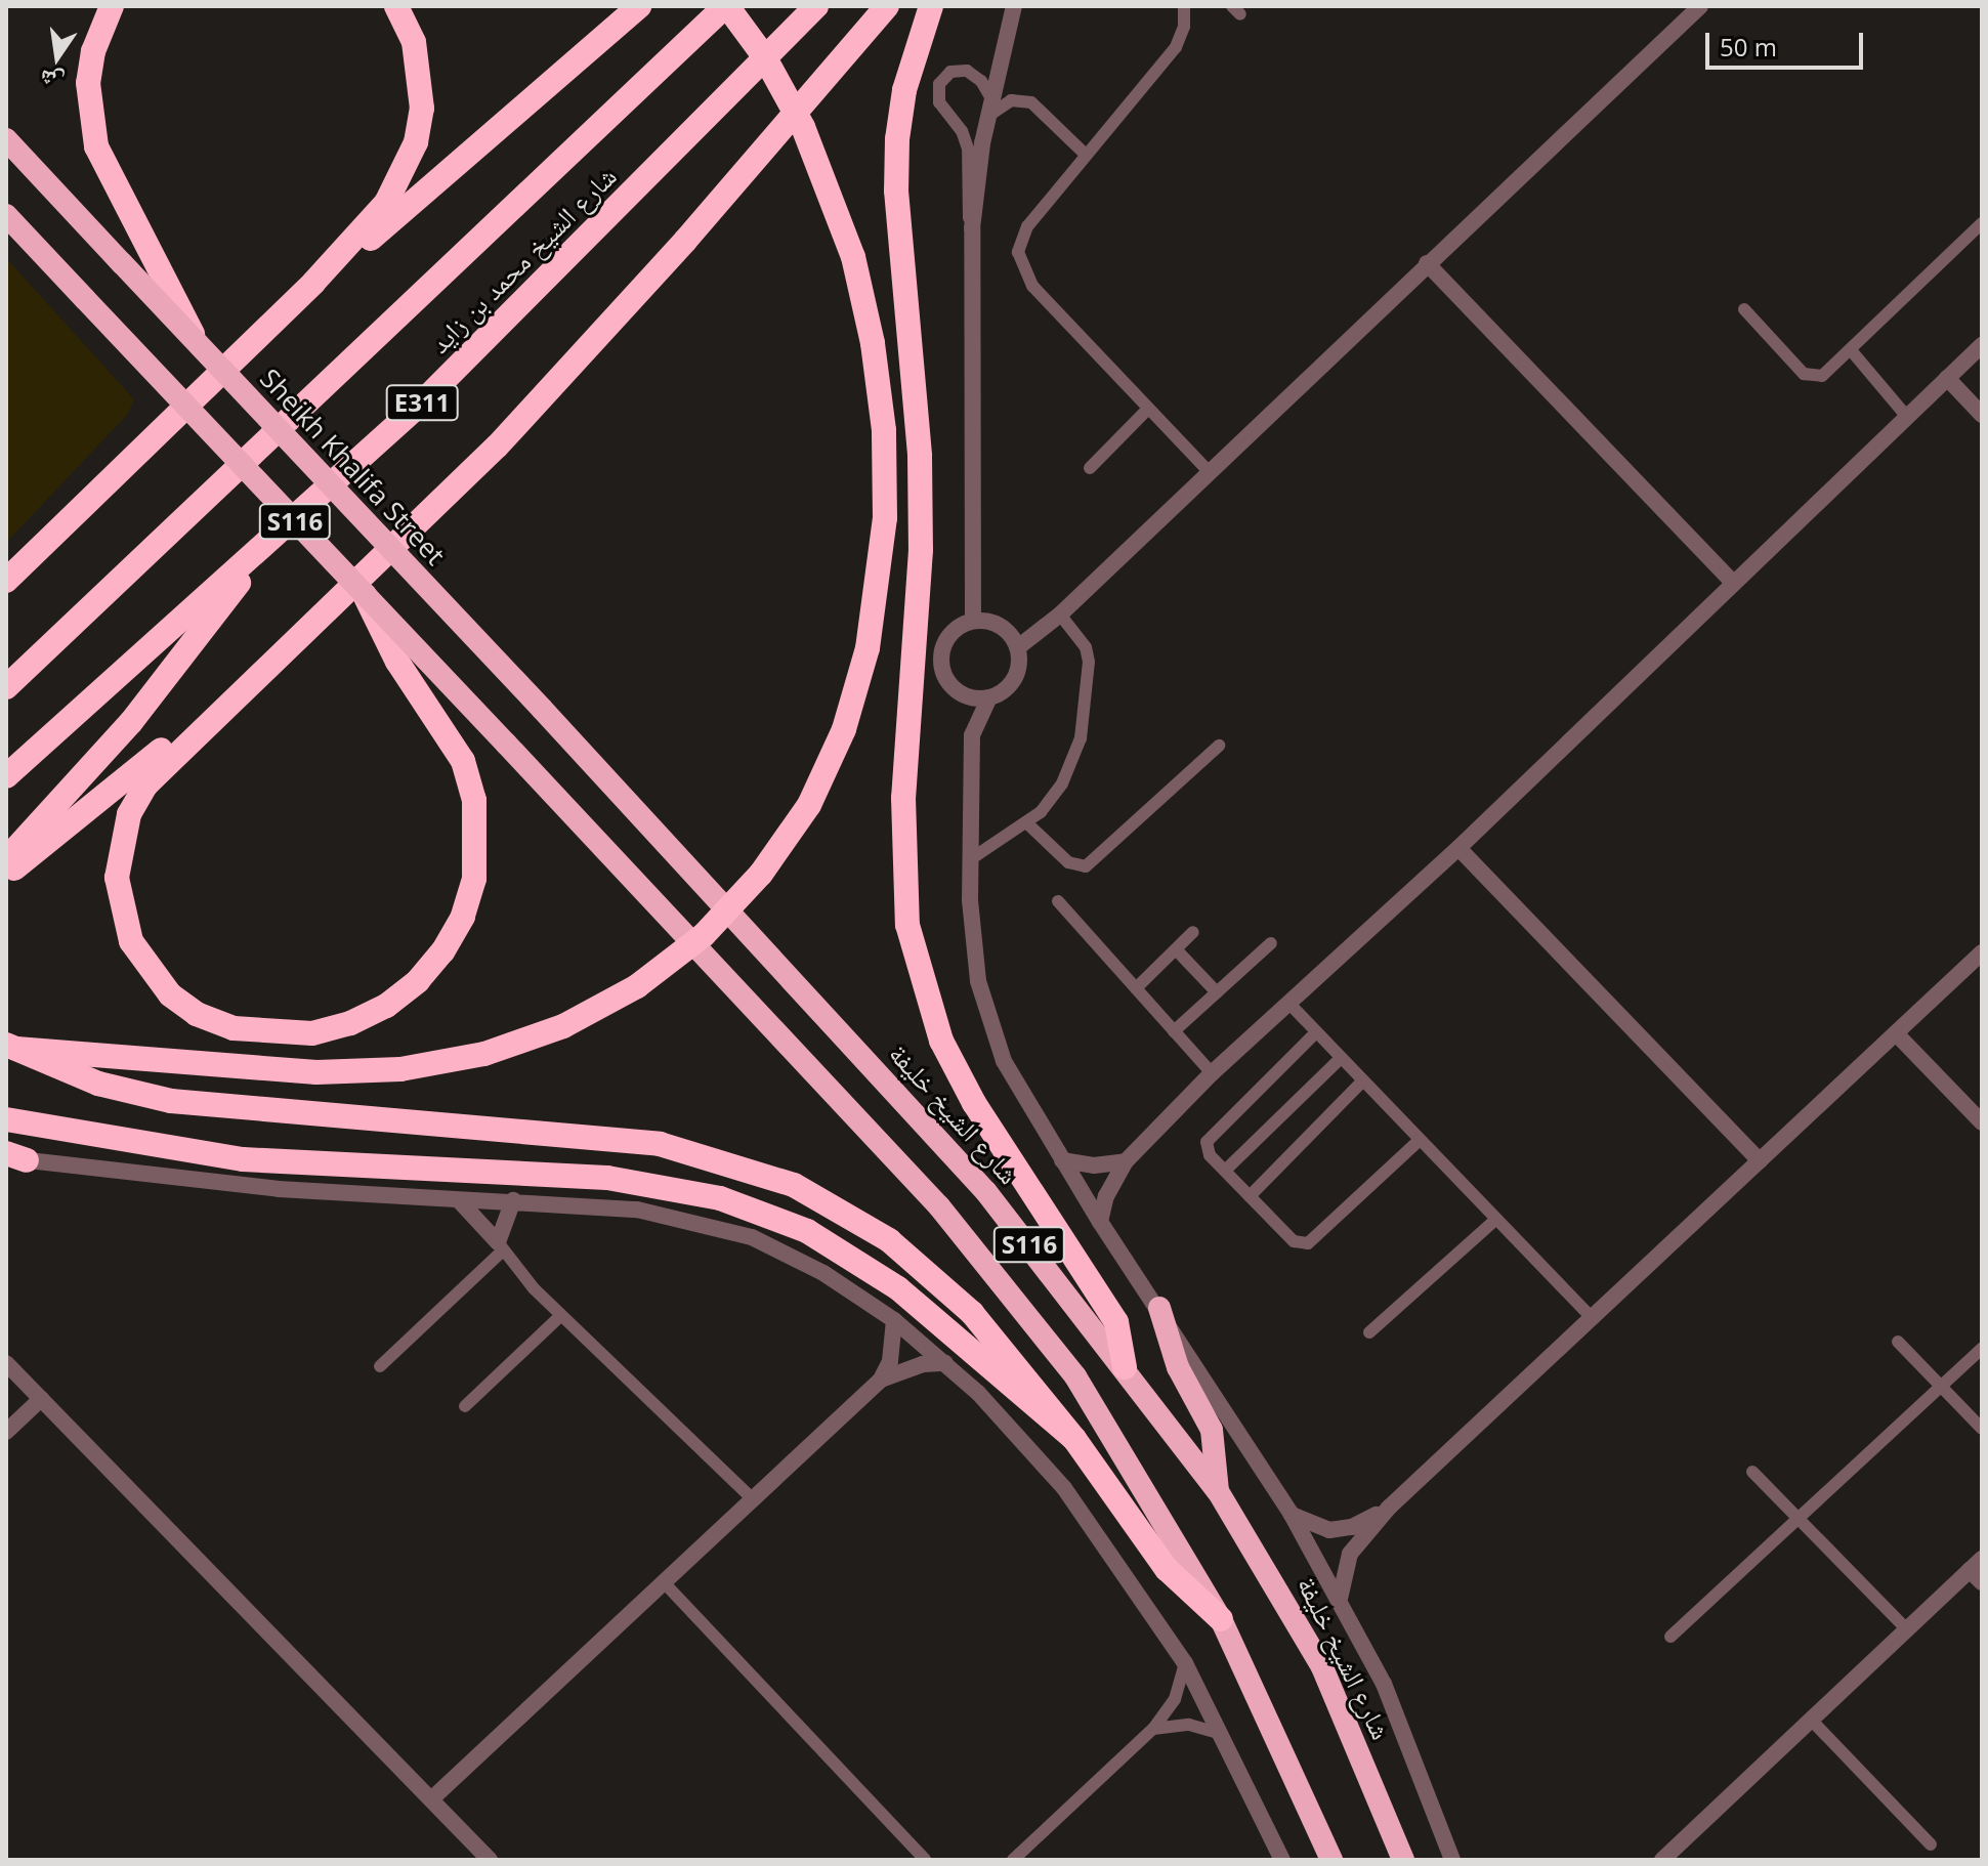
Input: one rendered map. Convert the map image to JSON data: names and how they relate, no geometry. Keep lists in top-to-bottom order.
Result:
{
  "streets": {
    "highway": [
      "شارع الشيخ محمد بن زايد",
      "E311",
      "Sheikh Khalifa Street",
      "S116",
      "شارع الشيخ خليفة"
    ]
  },
  "crossings": [
    ["Sheikh Khalifa Street", "شارع الشيخ خليفة"]
  ],
  "scale_bar": "50 m",
  "north": "bottom"
}
